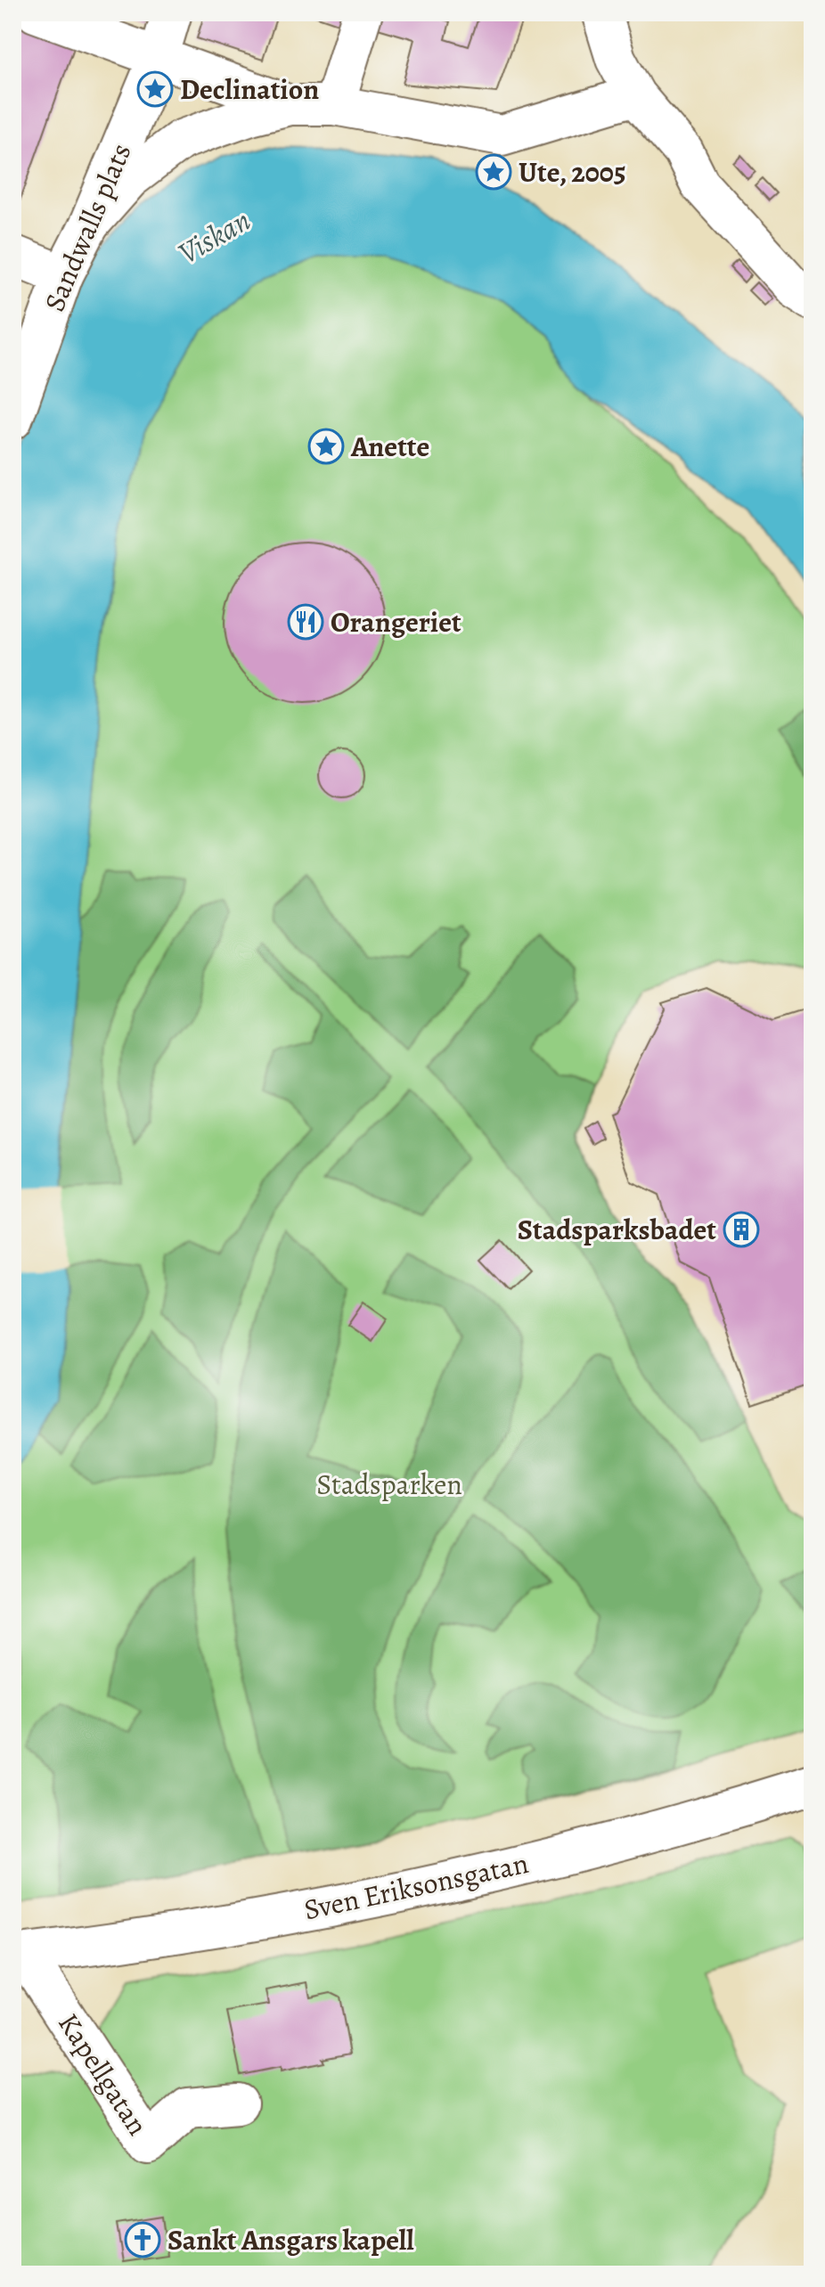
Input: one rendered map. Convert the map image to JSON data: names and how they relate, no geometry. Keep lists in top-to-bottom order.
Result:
{
  "streets": {
    "street": ["Sandwalls plats", "Sven Eriksonsgatan", "Kapellgatan"]
  },
  "crossings": [
    ["Sven Eriksonsgatan", "Kapellgatan"]
  ],
  "water": ["Viskan"],
  "parks": ["Stadsparken"],
  "places": {
    "place": ["Declination", "Ute, 2005", "Anette"],
    "restaurant": ["Orangeriet"],
    "building": ["Stadsparksbadet"],
    "church": ["Sankt Ansgars kapell"]
  }
}
